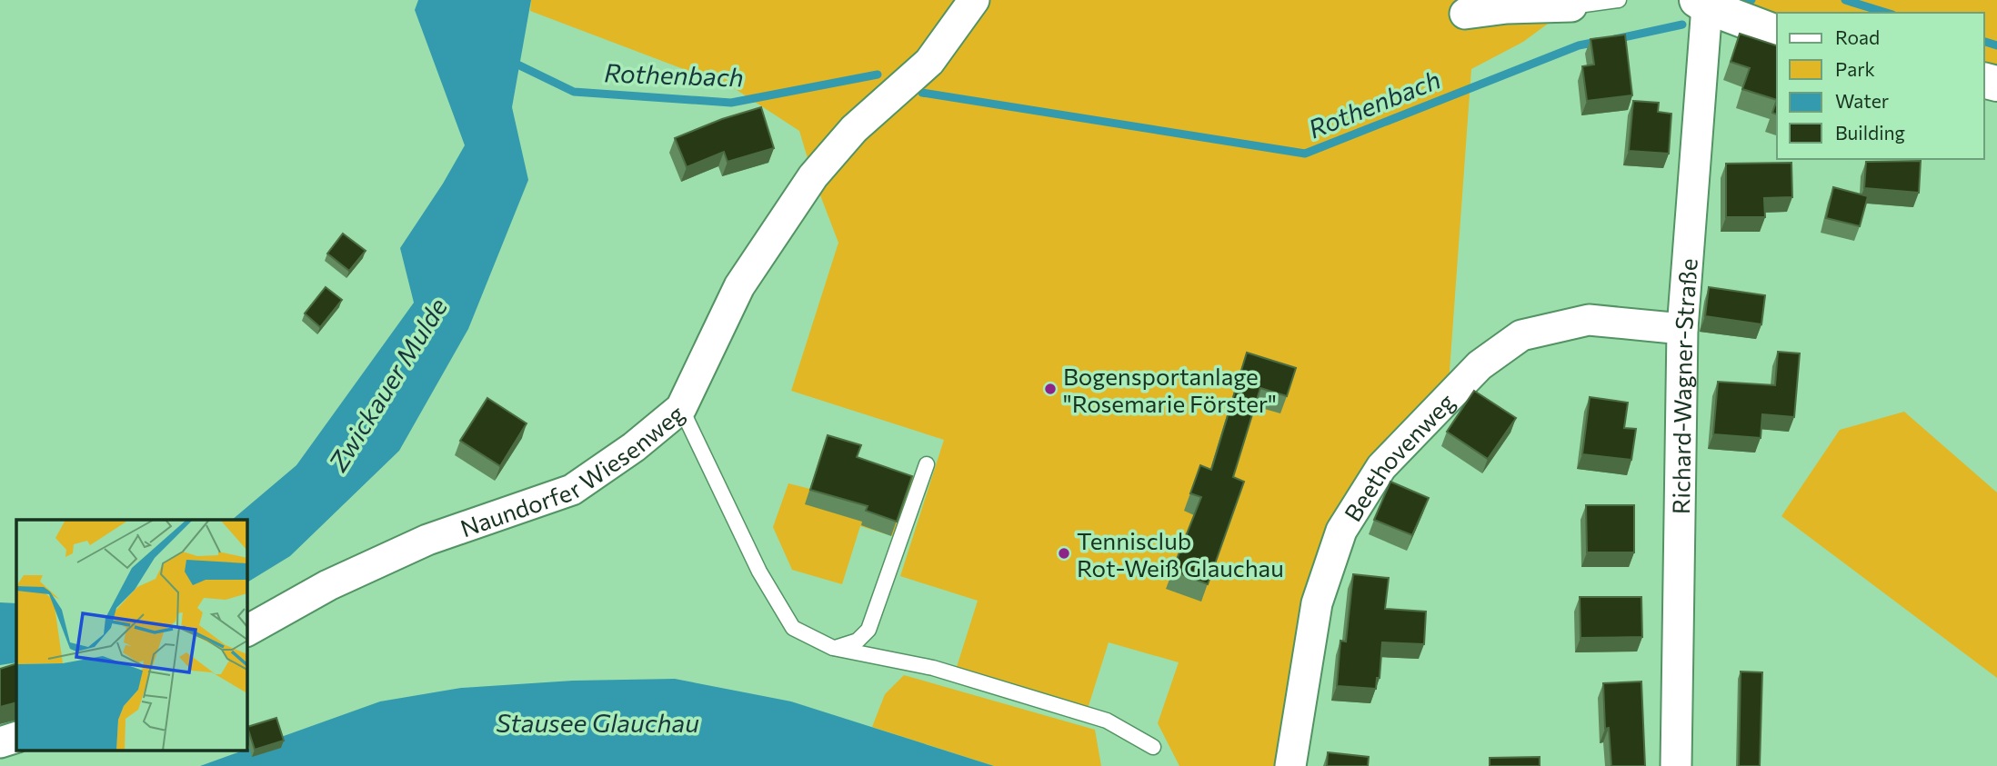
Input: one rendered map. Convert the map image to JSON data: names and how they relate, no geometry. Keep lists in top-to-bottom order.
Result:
{
  "streets": {
    "street": ["Richard-Wagner-Straße", "Beethovenweg", "Naundorfer Wiesenweg"]
  },
  "crossings": [
    ["Richard-Wagner-Straße", "Beethovenweg"]
  ],
  "water": ["Rothenbach", "Zwickauer Mulde", "Stausee Glauchau"],
  "places": ["Bogensportanlage \"Rosemarie Förster\"", "Tennisclub Rot-Weiß Glauchau"],
  "legend": [
    "Road",
    "Park",
    "Water",
    "Building"
  ]
}
